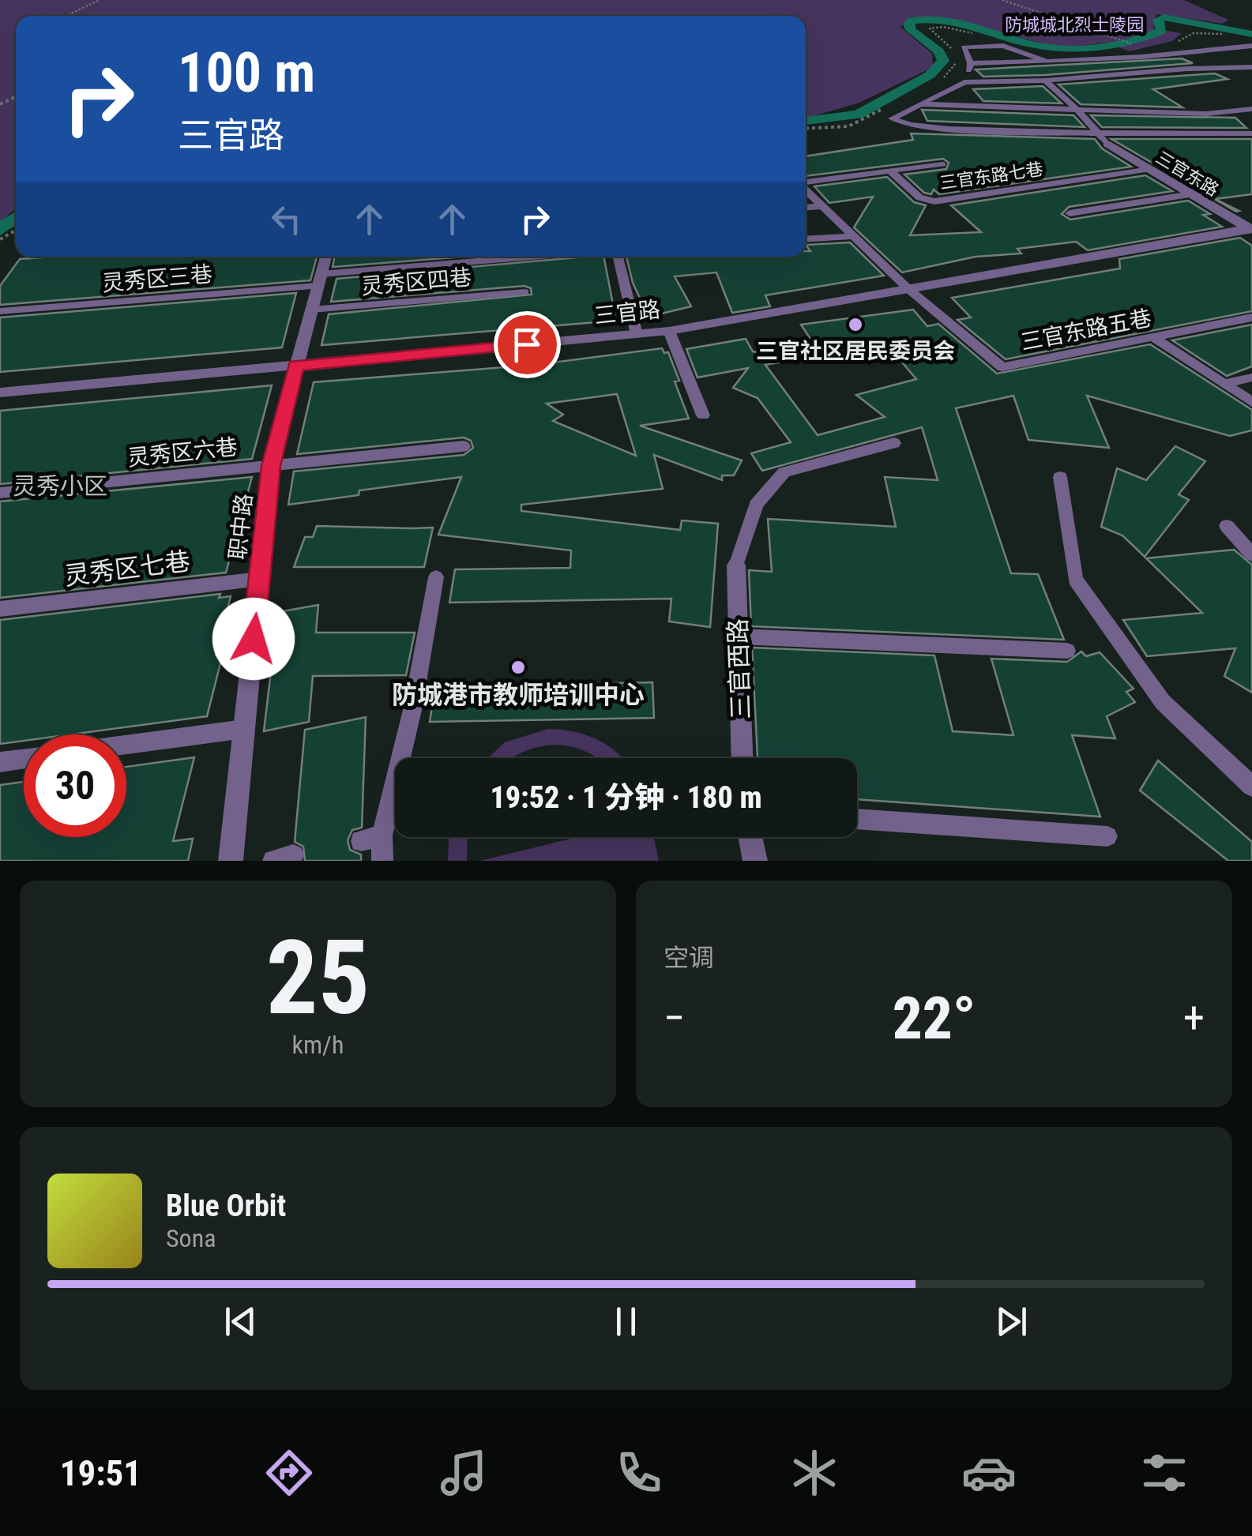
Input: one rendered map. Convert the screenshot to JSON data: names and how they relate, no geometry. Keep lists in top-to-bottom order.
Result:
{
  "streets": {
    "street": [
      "三官东路",
      "三官路",
      "职中路",
      "三官西路"
    ],
    "lane": [
      "三官东路七巷",
      "灵秀区三巷",
      "灵秀区四巷",
      "三官东路五巷",
      "灵秀区六巷",
      "灵秀区七巷"
    ]
  },
  "crossings": [
    ["三官东路", "三官东路七巷"],
    ["三官东路", "三官路"],
    ["灵秀区三巷", "职中路"],
    ["灵秀区四巷", "职中路"],
    ["三官路", "三官东路五巷"],
    ["三官路", "职中路"],
    ["灵秀区六巷", "职中路"],
    ["职中路", "灵秀区七巷"]
  ],
  "districts": ["灵秀小区"],
  "parks": ["防城城北烈士陵园"],
  "places": ["三官社区居民委员会", "防城港市教师培训中心"],
  "page": {
    "turn": ["100 m", "三官路"],
    "limit": "30",
    "trip": "19:52 · 1 分钟 · 180 m",
    "tile": [
      ["25", "km/h"],
      "空调"
    ],
    "heat": ["−", "22°", "+"],
    "song": ["Blue Orbit", "Sona"],
    "tabs": "19:51"
  }
}
